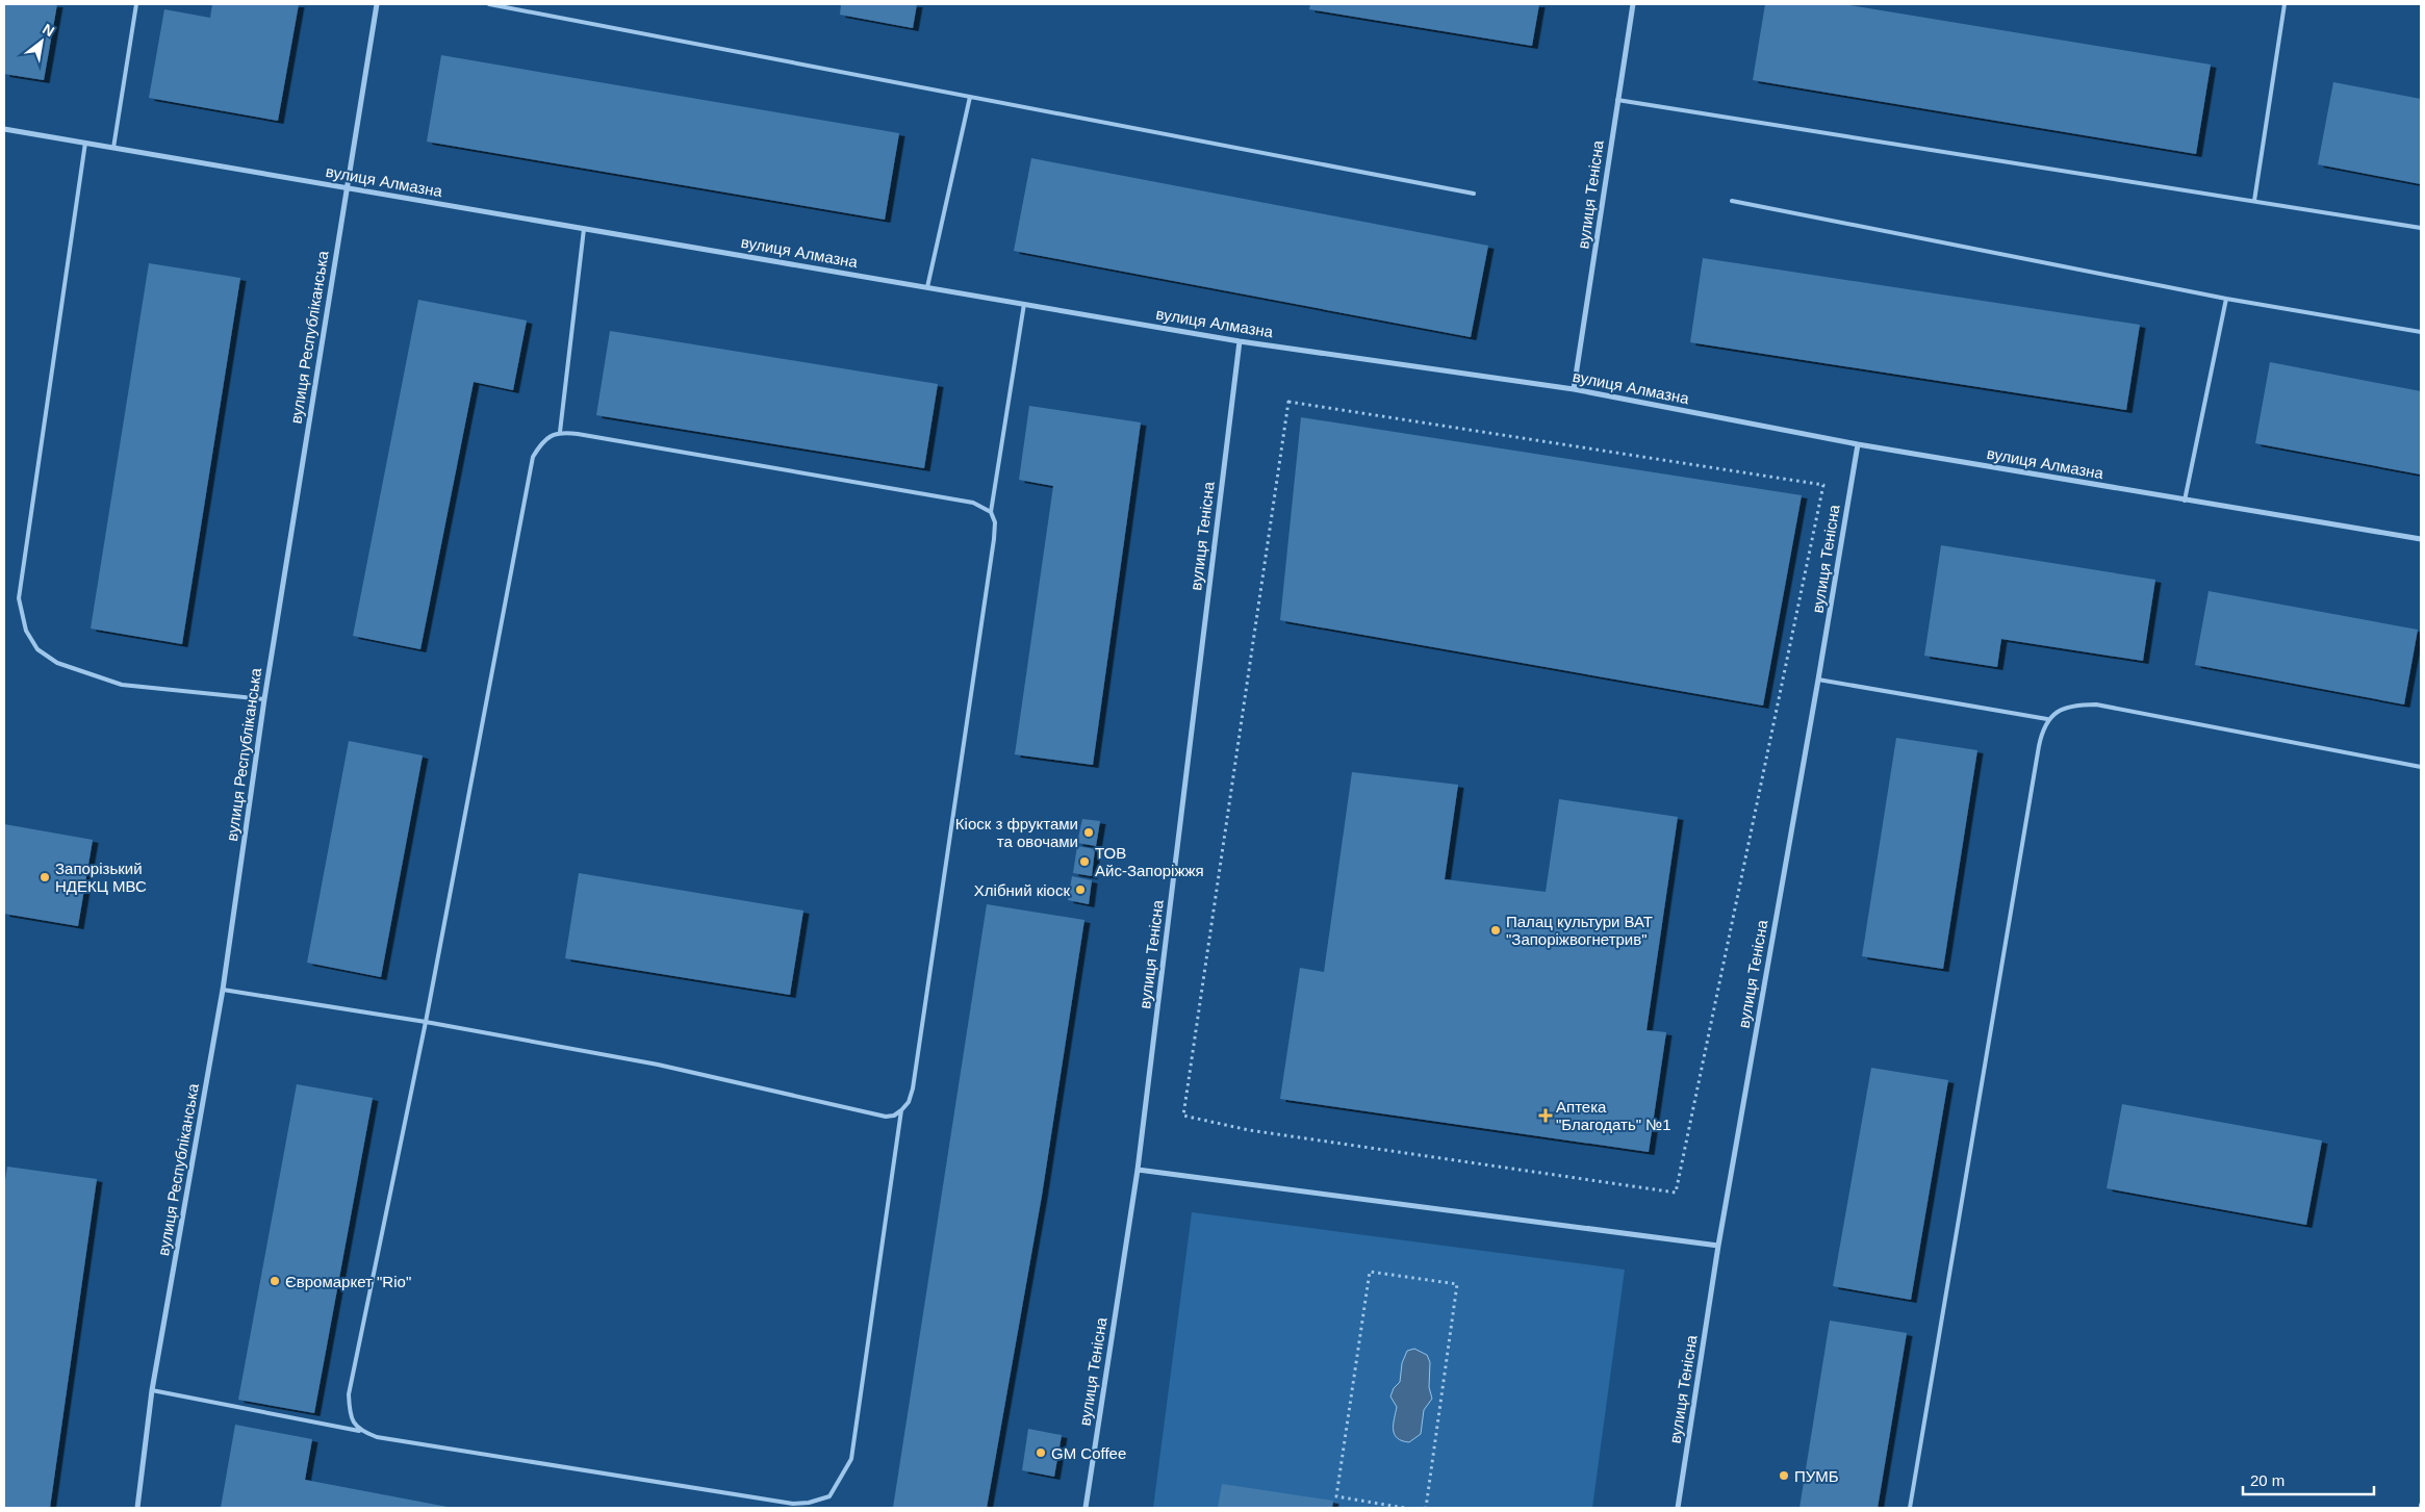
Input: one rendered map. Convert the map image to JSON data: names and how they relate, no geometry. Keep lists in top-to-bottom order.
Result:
{
  "streets": {
    "street": ["вулиця Алмазна", "вулиця Тенісна", "вулиця Республіканська"]
  },
  "crossings": [
    ["вулиця Алмазна", "вулиця Тенісна"],
    ["вулиця Алмазна", "вулиця Республіканська"]
  ],
  "places": {
    "other": [
      "Кіоск з фруктами та овочами",
      "ТОВ Айс-Запоріжжя",
      "Запорізький НДЕКЦ МВС",
      "Хлібний кіоск",
      "Палац культури ВАТ \"Запоріжвогнетрив\"",
      "Євромаркет \"Rio\"",
      "GM Coffee",
      "ПУМБ"
    ],
    "health": ["Аптека \"Благодать\" №1"]
  },
  "scale_bar": "20 m",
  "north": "top right"
}
